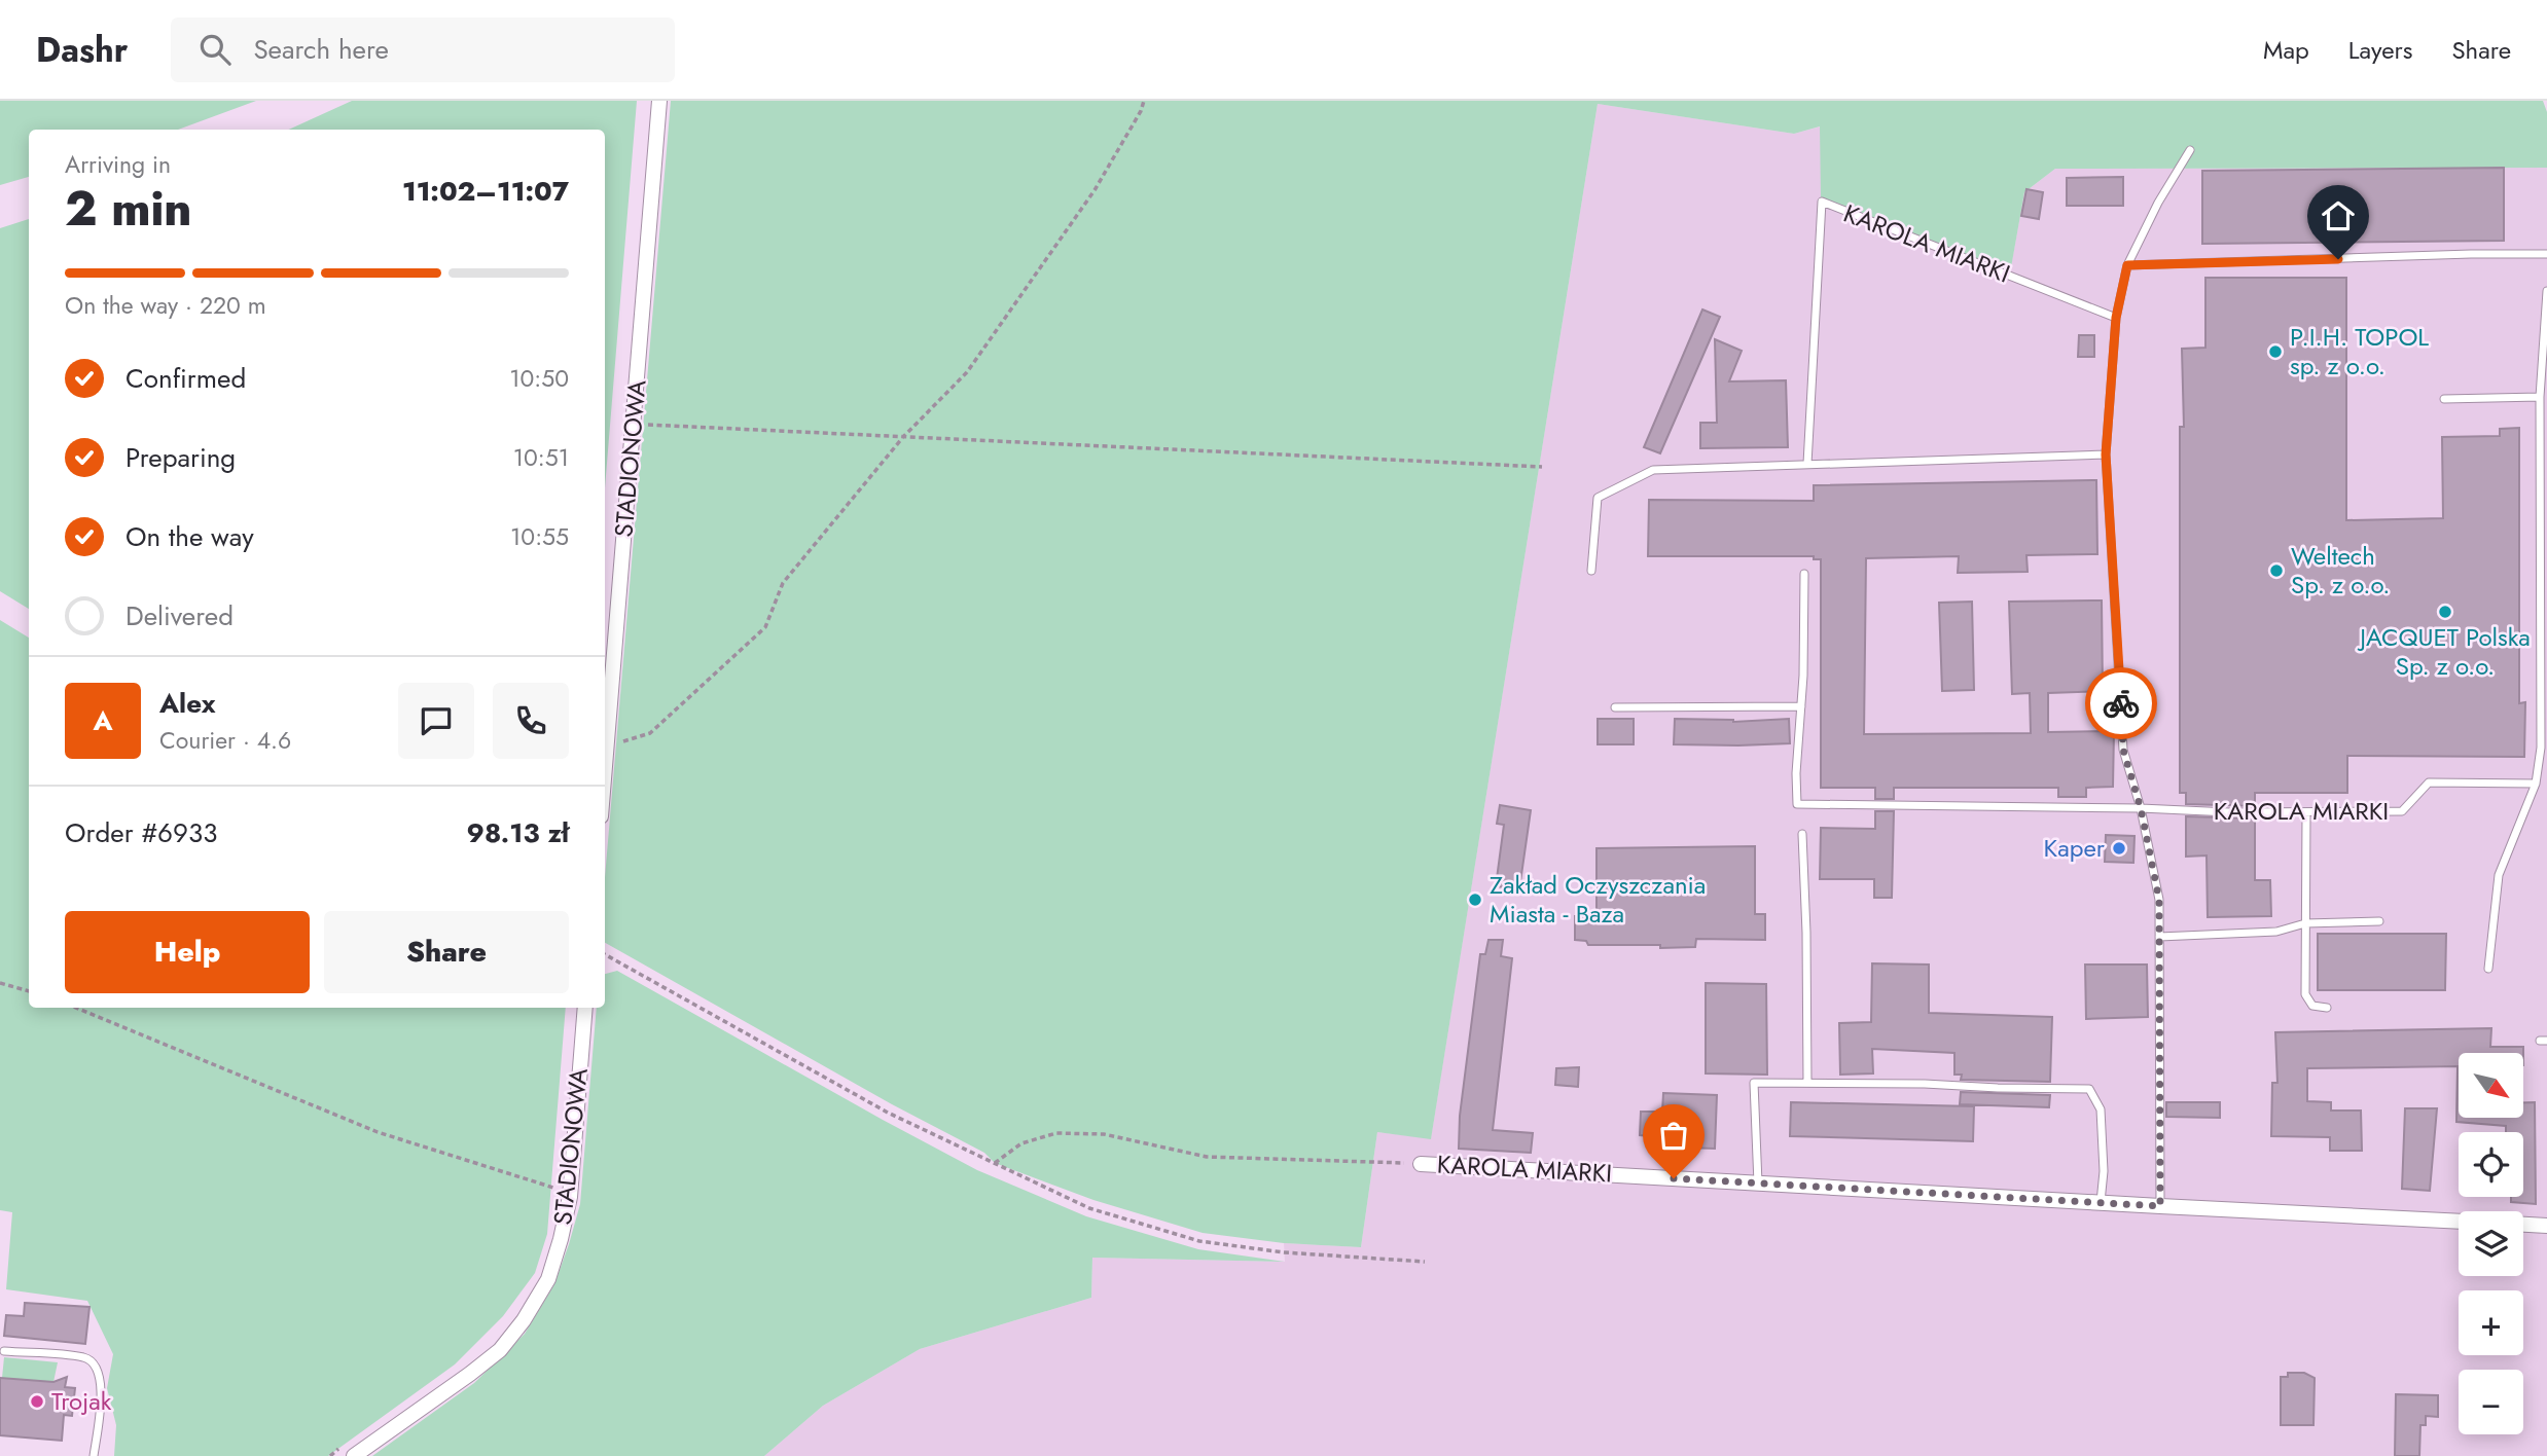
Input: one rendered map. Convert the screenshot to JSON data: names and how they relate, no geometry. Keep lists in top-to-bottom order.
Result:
{
  "streets": {
    "street": ["KAROLA MIARKI", "STADIONOWA"]
  },
  "places": [
    "P.I.H. TOPOL sp. z o.o.",
    "Weltech Sp. z o.o.",
    "JACQUET Polska Sp. z o.o.",
    "Kaper",
    "Zakład Oczyszczania Miasta - Baza",
    "Trojak"
  ],
  "north": "bottom right",
  "page": {
    "header": "Dashr",
    "search": "Search here",
    "nav": ["Map", "Layers", "Share"],
    "heading": ["2 min", "Arriving in", "11:02–11:07"],
    "panel": [
      "Alex",
      "Courier · 4.6",
      "Order #6933",
      "98.13 zł"
    ],
    "bar": "On the way · 220 m",
    "list": [
      ["Confirmed", "10:50"],
      ["Preparing", "10:51"],
      ["On the way", "10:55"],
      "Delivered"
    ],
    "round": "A",
    "buttons": ["Help", "Share"],
    "map_buttons": ["+", "−"]
  }
}
